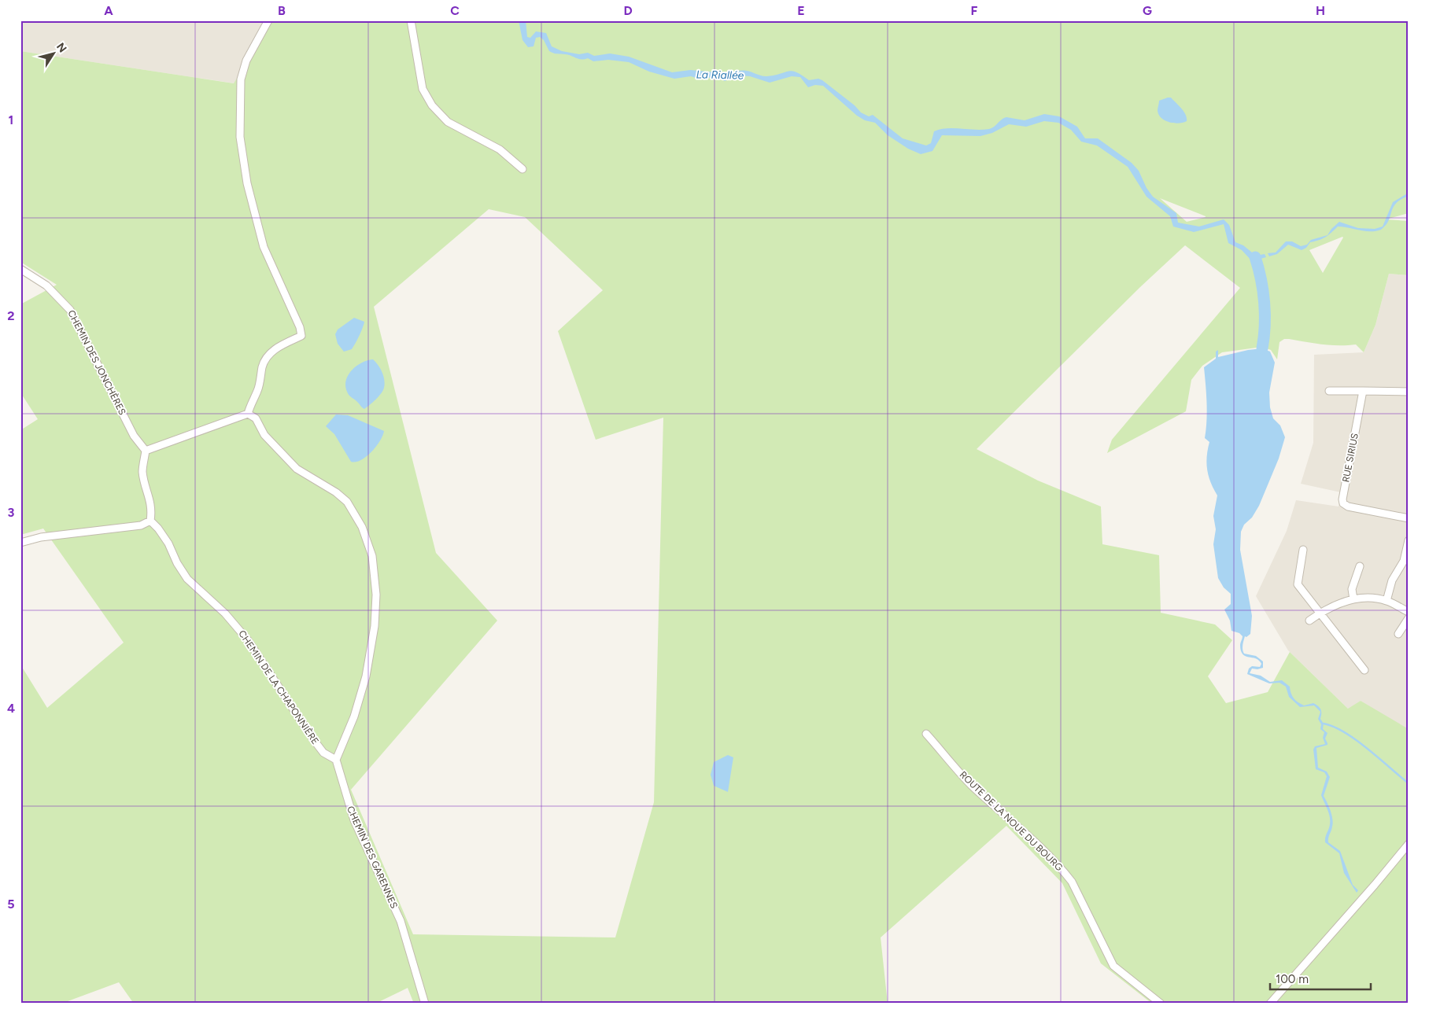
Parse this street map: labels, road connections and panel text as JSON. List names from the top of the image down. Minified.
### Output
{"streets":{"street":["CHEMIN DES JONCHÈRES","RUE SIRIUS","CHEMIN DE LA CHAPONNIÈRE","ROUTE DE LA NOUE DU BOURG","CHEMIN DES GARENNES"]},"crossings":[["CHEMIN DE LA CHAPONNIÈRE","CHEMIN DES GARENNES"]],"water":["La Riallée"],"scale_bar":"100 m","north":"top right","grid":{"columns":["A","B","C","D","E","F","G","H"],"rows":["1","2","3","4","5"]}}
